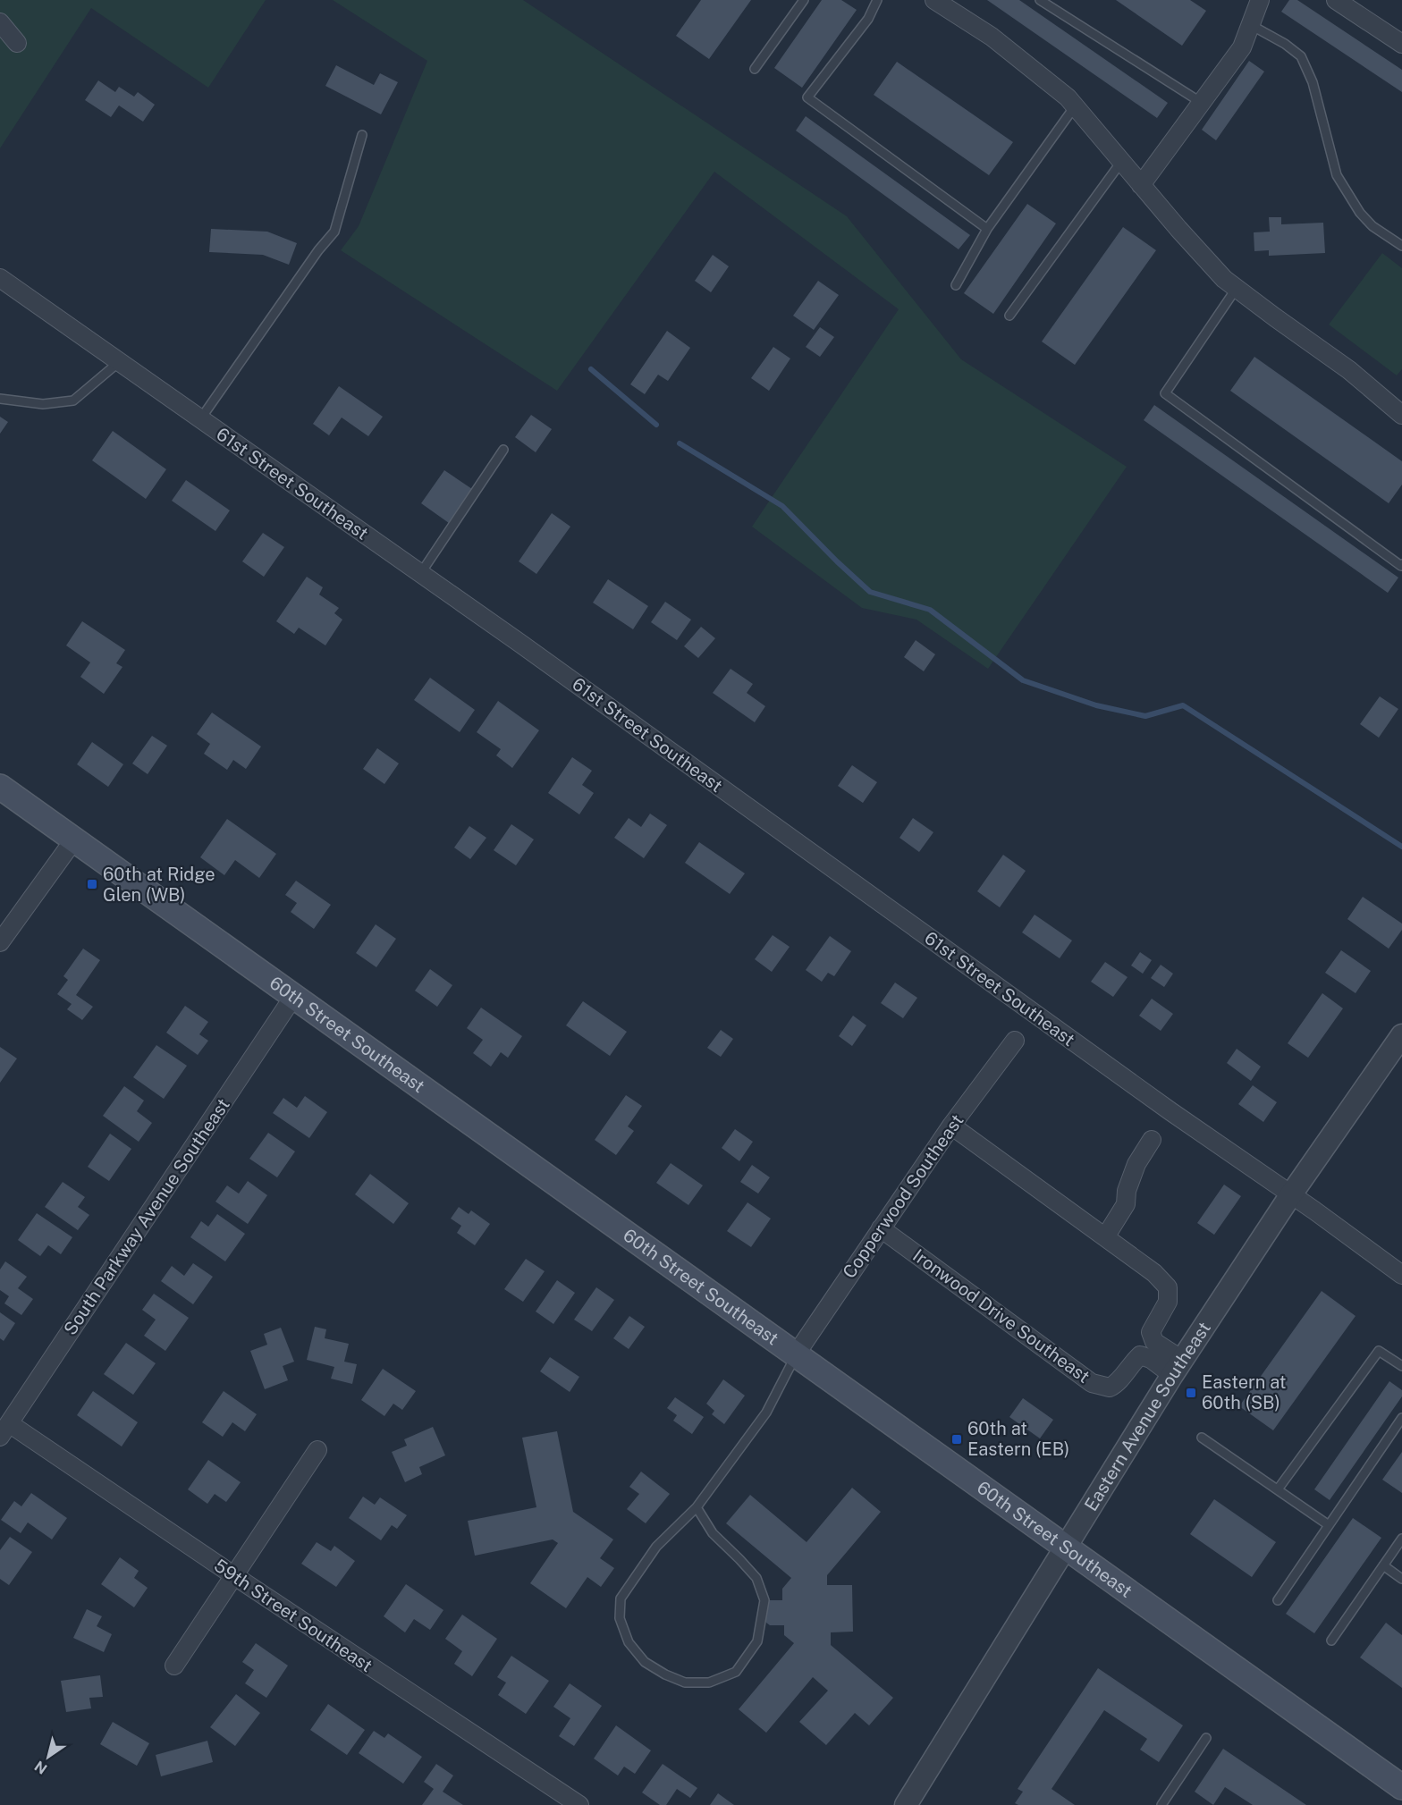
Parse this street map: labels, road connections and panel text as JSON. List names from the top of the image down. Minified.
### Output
{"streets":{"main road":["60th Street Southeast"],"street":["61st Street Southeast","Copperwood Southeast","South Parkway Avenue Southeast","Ironwood Drive Southeast","Eastern Avenue Southeast","59th Street Southeast"]},"crossings":[["61st Street Southeast","Eastern Avenue Southeast"],["60th Street Southeast","Copperwood Southeast"],["60th Street Southeast","South Parkway Avenue Southeast"],["60th Street Southeast","Eastern Avenue Southeast"],["Copperwood Southeast","Ironwood Drive Southeast"],["South Parkway Avenue Southeast","59th Street Southeast"],["Ironwood Drive Southeast","Eastern Avenue Southeast"]],"places":{"transit":["60th at Ridge Glen (WB)","Eastern at 60th (SB)","60th at Eastern (EB)"]},"north":"bottom left"}
